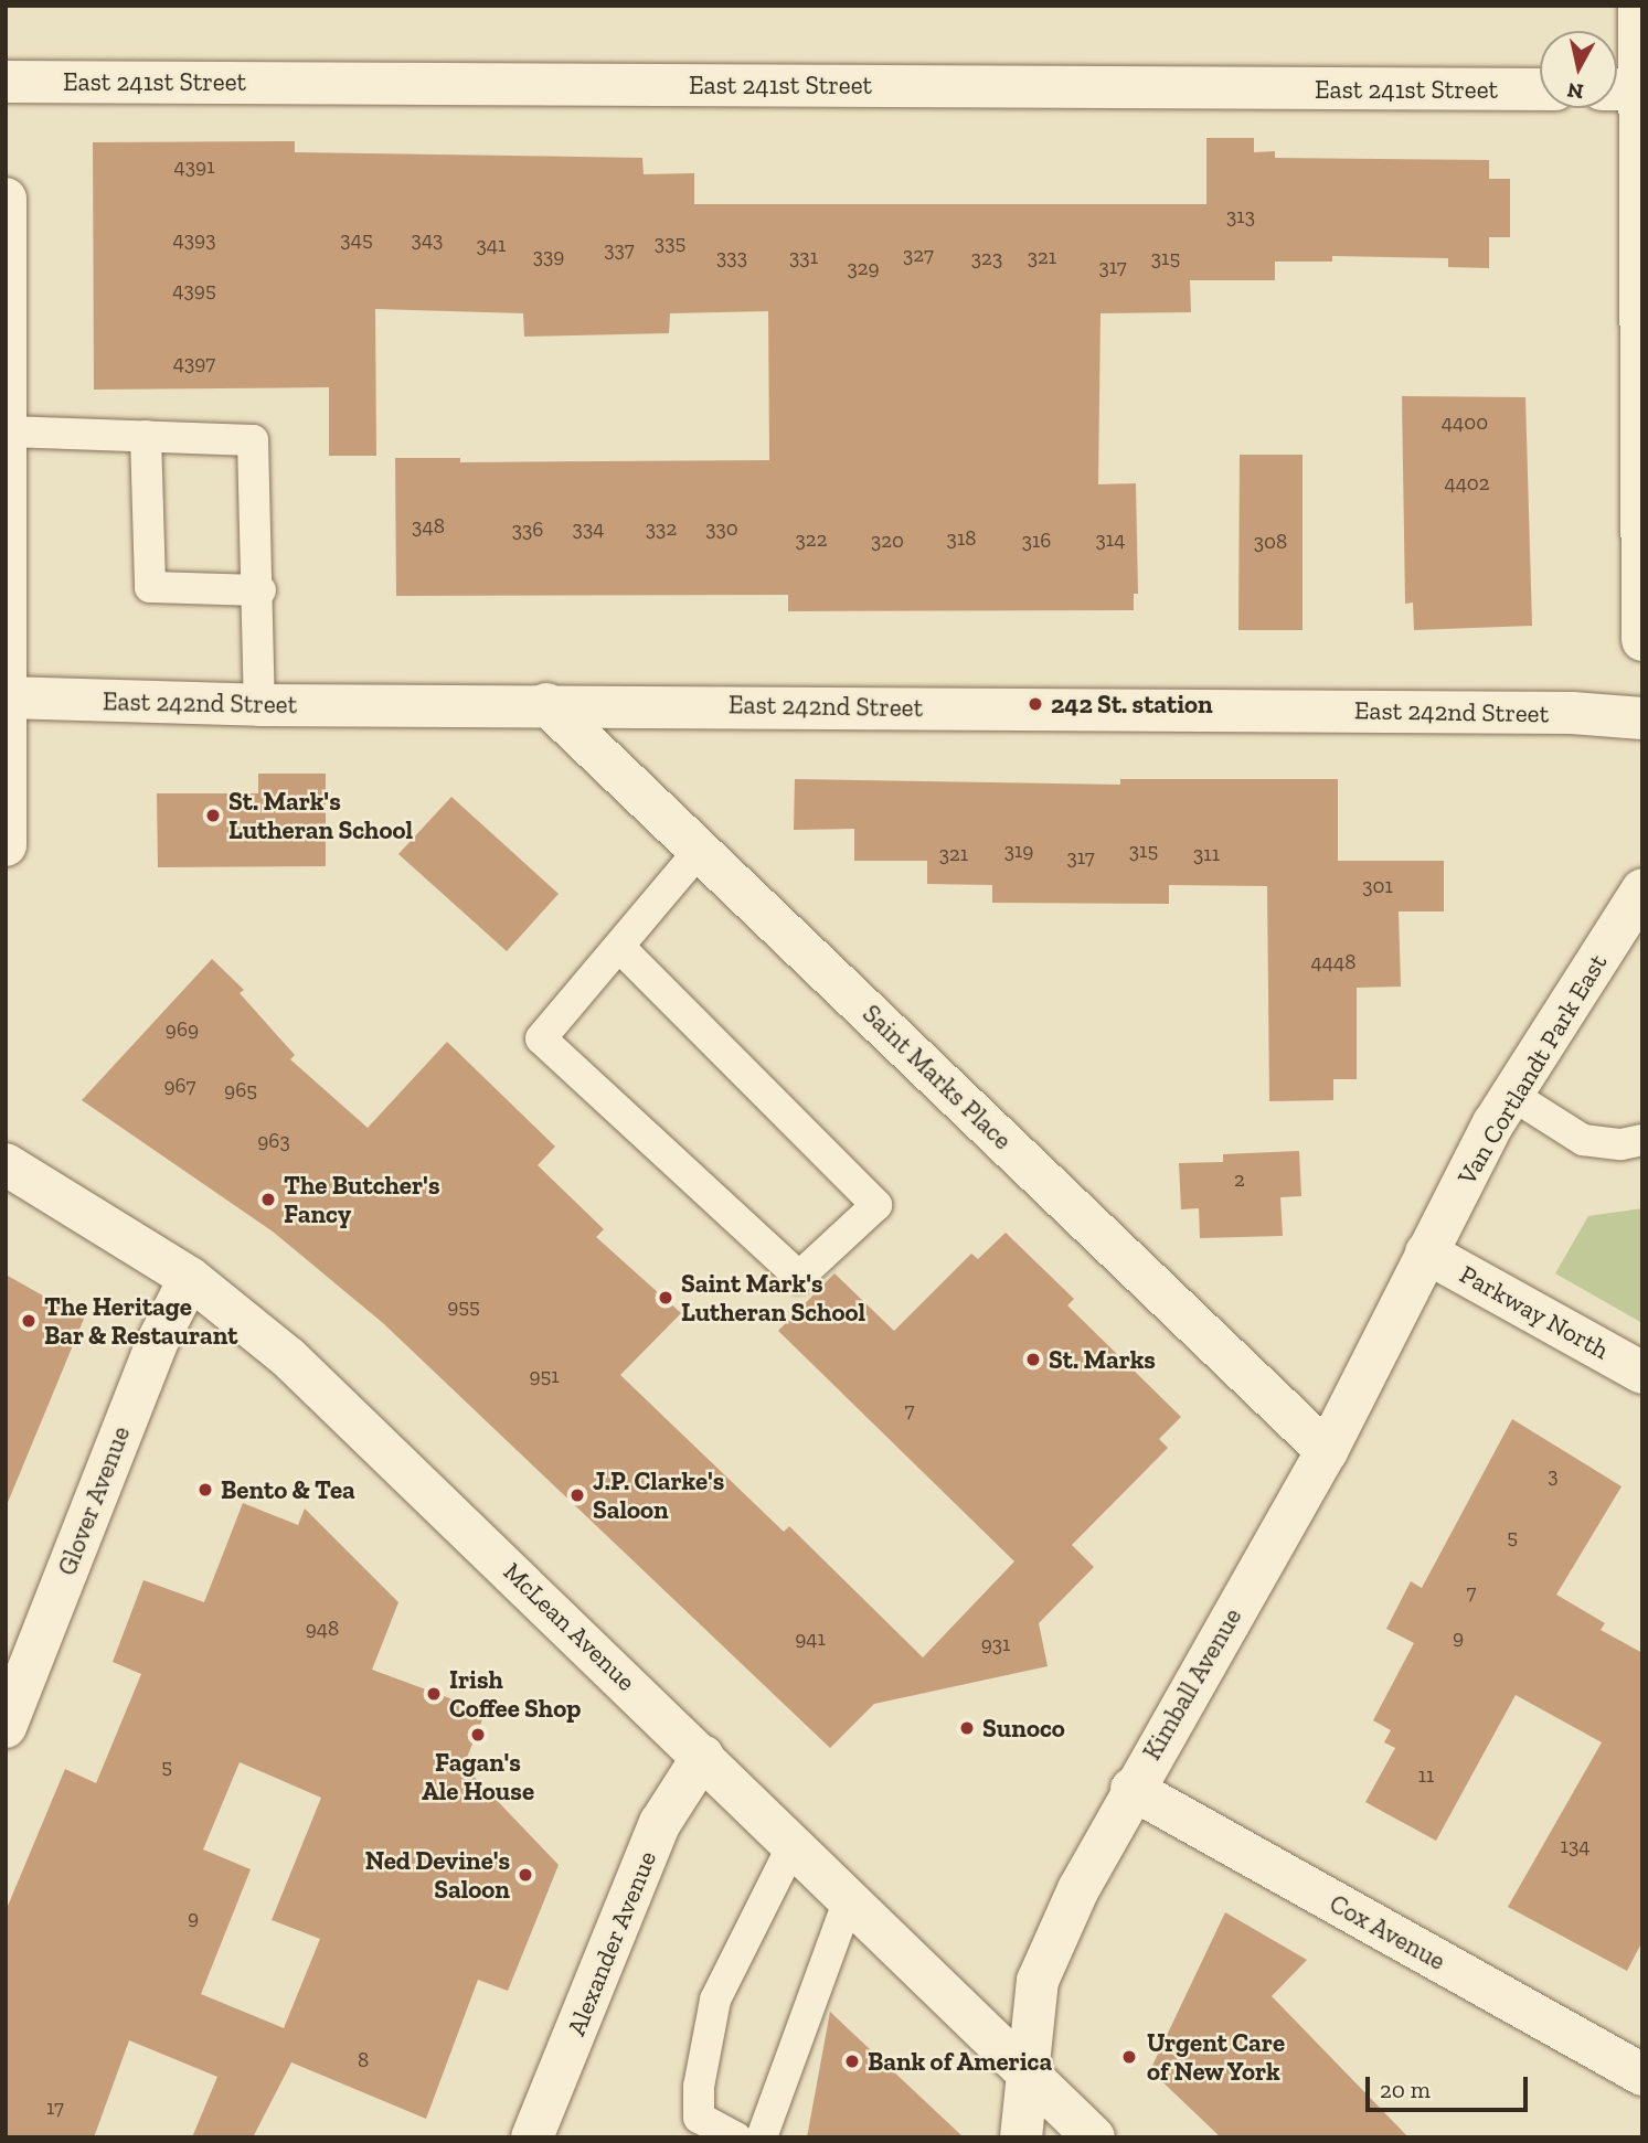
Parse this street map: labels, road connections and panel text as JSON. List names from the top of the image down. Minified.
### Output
{"streets":{"street":["East 241st Street","East 242nd Street","Van Cortlandt Park East","Saint Marks Place","Parkway North","Glover Avenue","McLean Avenue","Kimball Avenue","Cox Avenue","Alexander Avenue"]},"crossings":[["East 242nd Street","Saint Marks Place"],["Van Cortlandt Park East","Parkway North"],["Van Cortlandt Park East","Kimball Avenue"],["Saint Marks Place","Kimball Avenue"],["Parkway North","Kimball Avenue"],["Glover Avenue","McLean Avenue"],["McLean Avenue","Kimball Avenue"],["McLean Avenue","Alexander Avenue"],["Kimball Avenue","Cox Avenue"]],"places":["242 St. station","St. Mark's Lutheran School","The Butcher's Fancy","Saint Mark's Lutheran School","The Heritage Bar & Restaurant","St. Marks","Bento & Tea","J.P. Clarke's Saloon","Irish Coffee Shop","Sunoco","Fagan's Ale House","Ned Devine's Saloon","Urgent Care of New York","Bank of America"],"house_numbers":["4391","313","4393","345","343","335","341","337","327","339","333","331","321","323","315","317","329","4395","4397","4400","4402","348","334","332","330","336","318","322","314","320","316","308","319","315","321","311","317","301","4448","969","967","965","963","2","955","951","7","3","5","7","948","9","941","931","5","11","134","9","8","17"],"scale_bar":"20 m","north":"bottom"}
